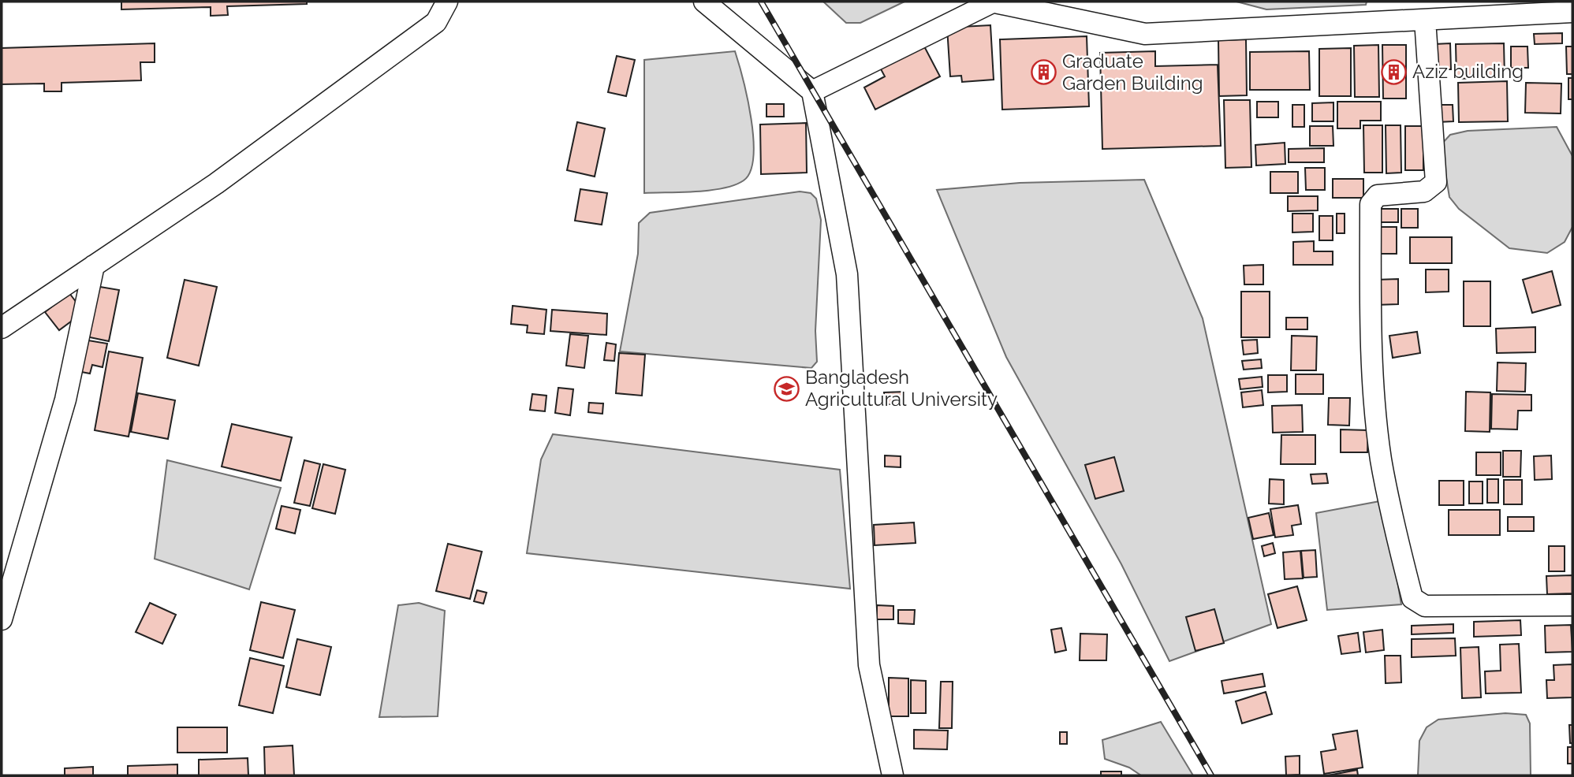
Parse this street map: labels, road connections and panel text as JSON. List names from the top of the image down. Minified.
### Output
{"places":{"building":["Aziz building","Graduate Garden Building"],"school or university":["Bangladesh Agricultural University"]}}
